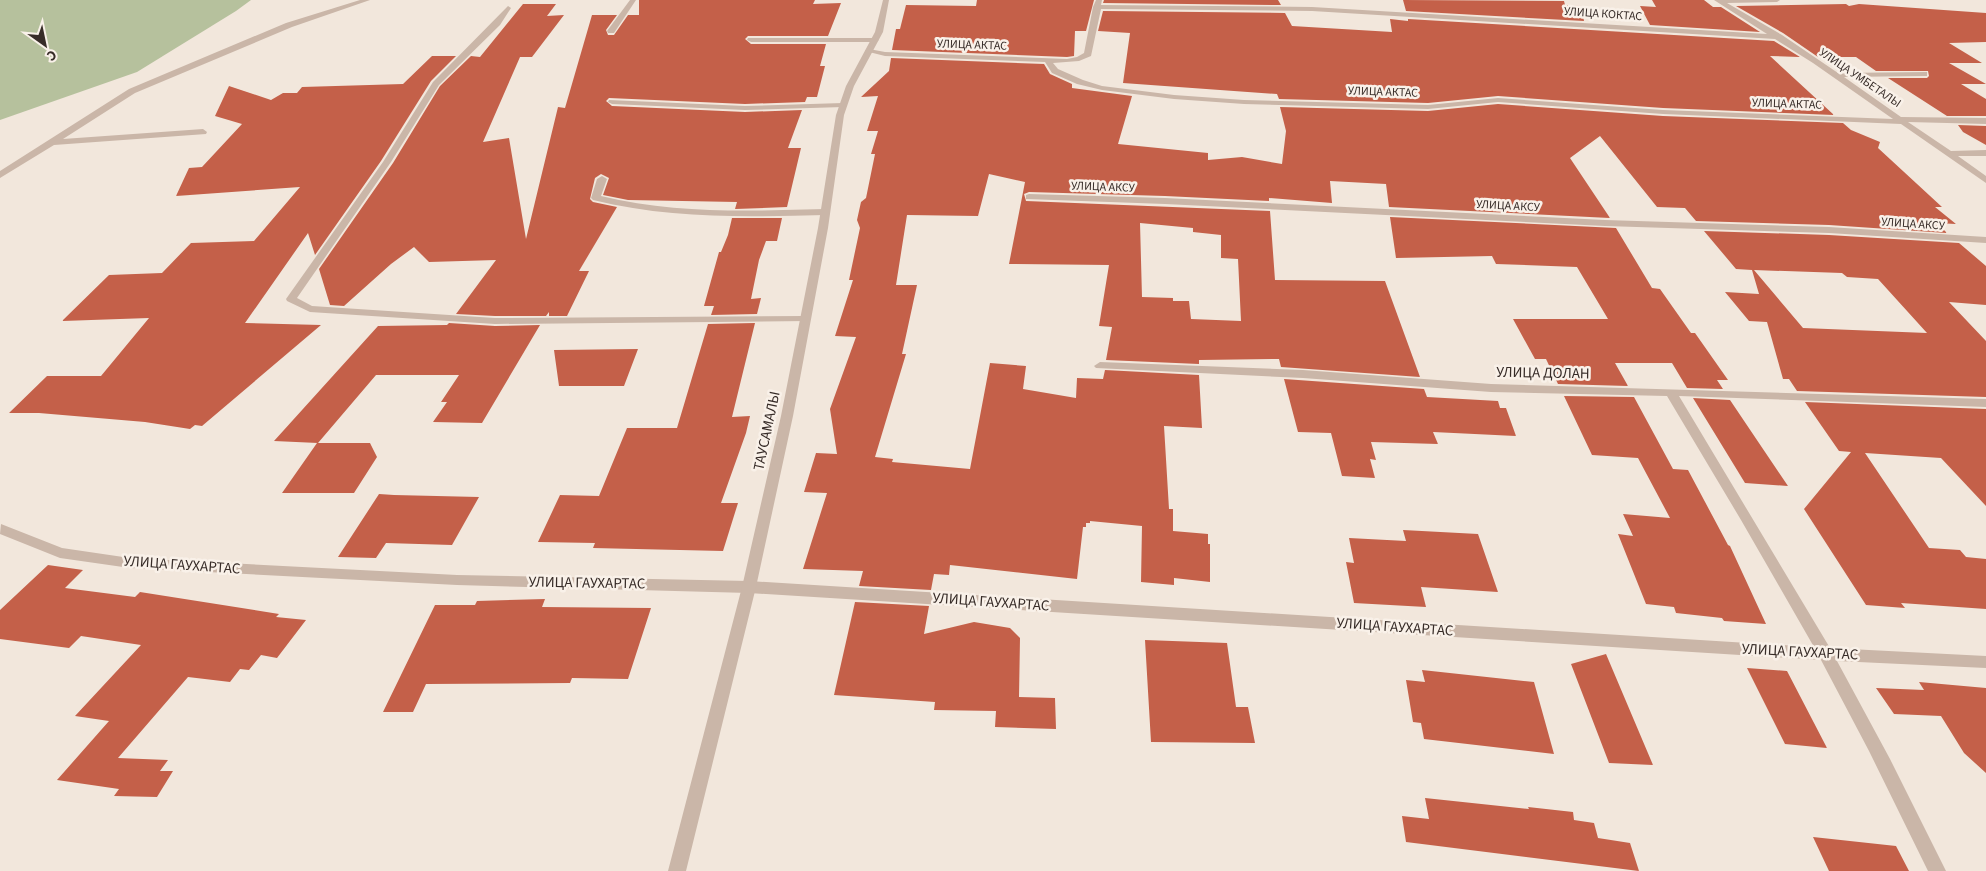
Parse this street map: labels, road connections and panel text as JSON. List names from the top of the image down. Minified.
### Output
{"streets":{"street":["УЛИЦА КОКТАС","УЛИЦА АКТАС","УЛИЦА УМБЕТАЛЫ","УЛИЦА АКСУ","УЛИЦА ДОЛАН","ТАУСАМАЛЫ","УЛИЦА ГАУХАРТАС"]},"crossings":[["УЛИЦА КОКТАС","УЛИЦА УМБЕТАЛЫ"],["УЛИЦА АКТАС","УЛИЦА УМБЕТАЛЫ"],["УЛИЦА АКТАС","ТАУСАМАЛЫ"],["ТАУСАМАЛЫ","УЛИЦА ГАУХАРТАС"]],"north":"bottom right"}
